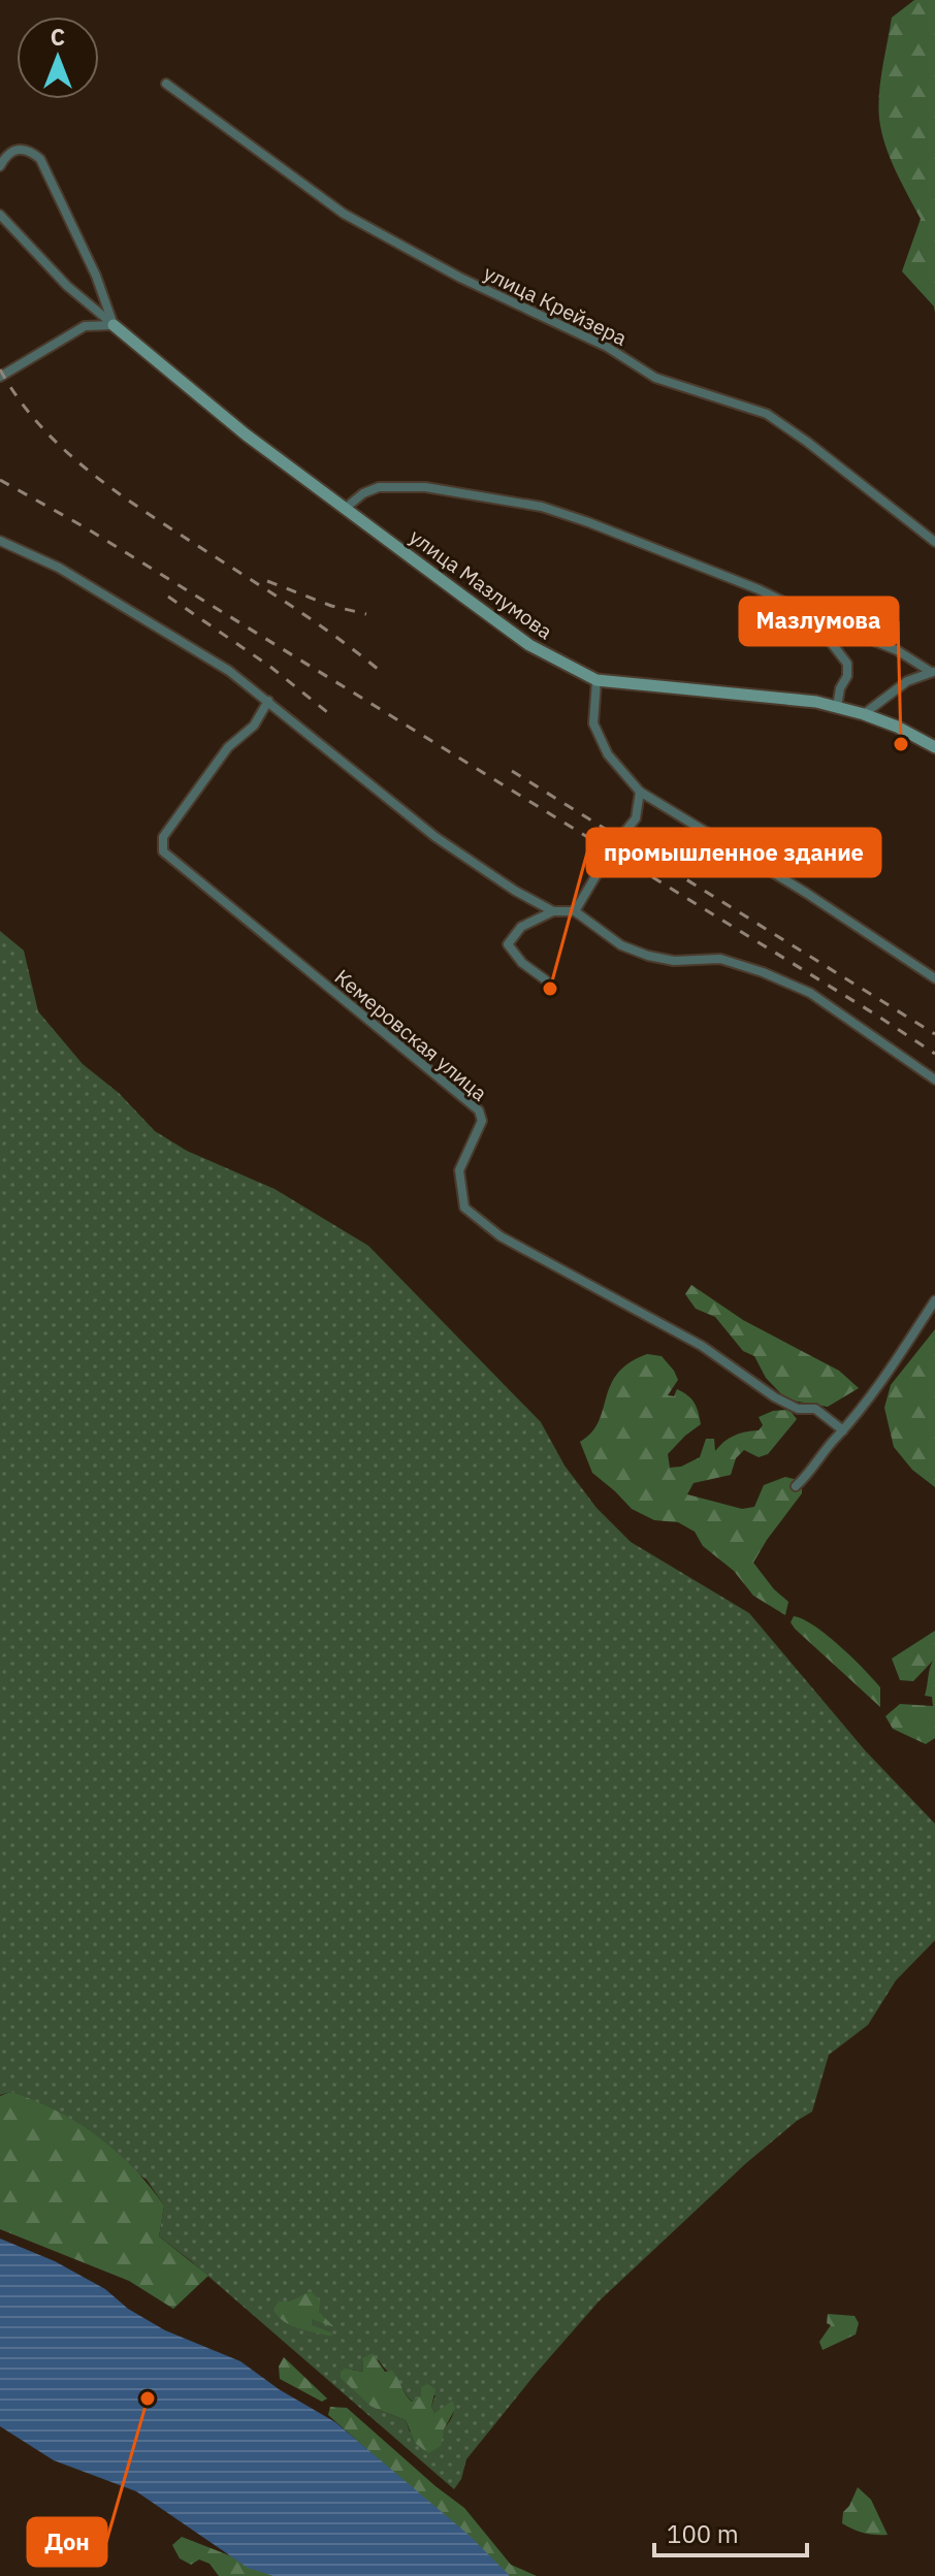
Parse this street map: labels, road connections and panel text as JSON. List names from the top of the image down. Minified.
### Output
{"streets":{"street":["улица Крейзера","улица Мазлумова","Кемеровская улица"]},"places":["Мазлумова","промышленное здание","Дон"],"scale_bar":"100 m","north":"top"}
